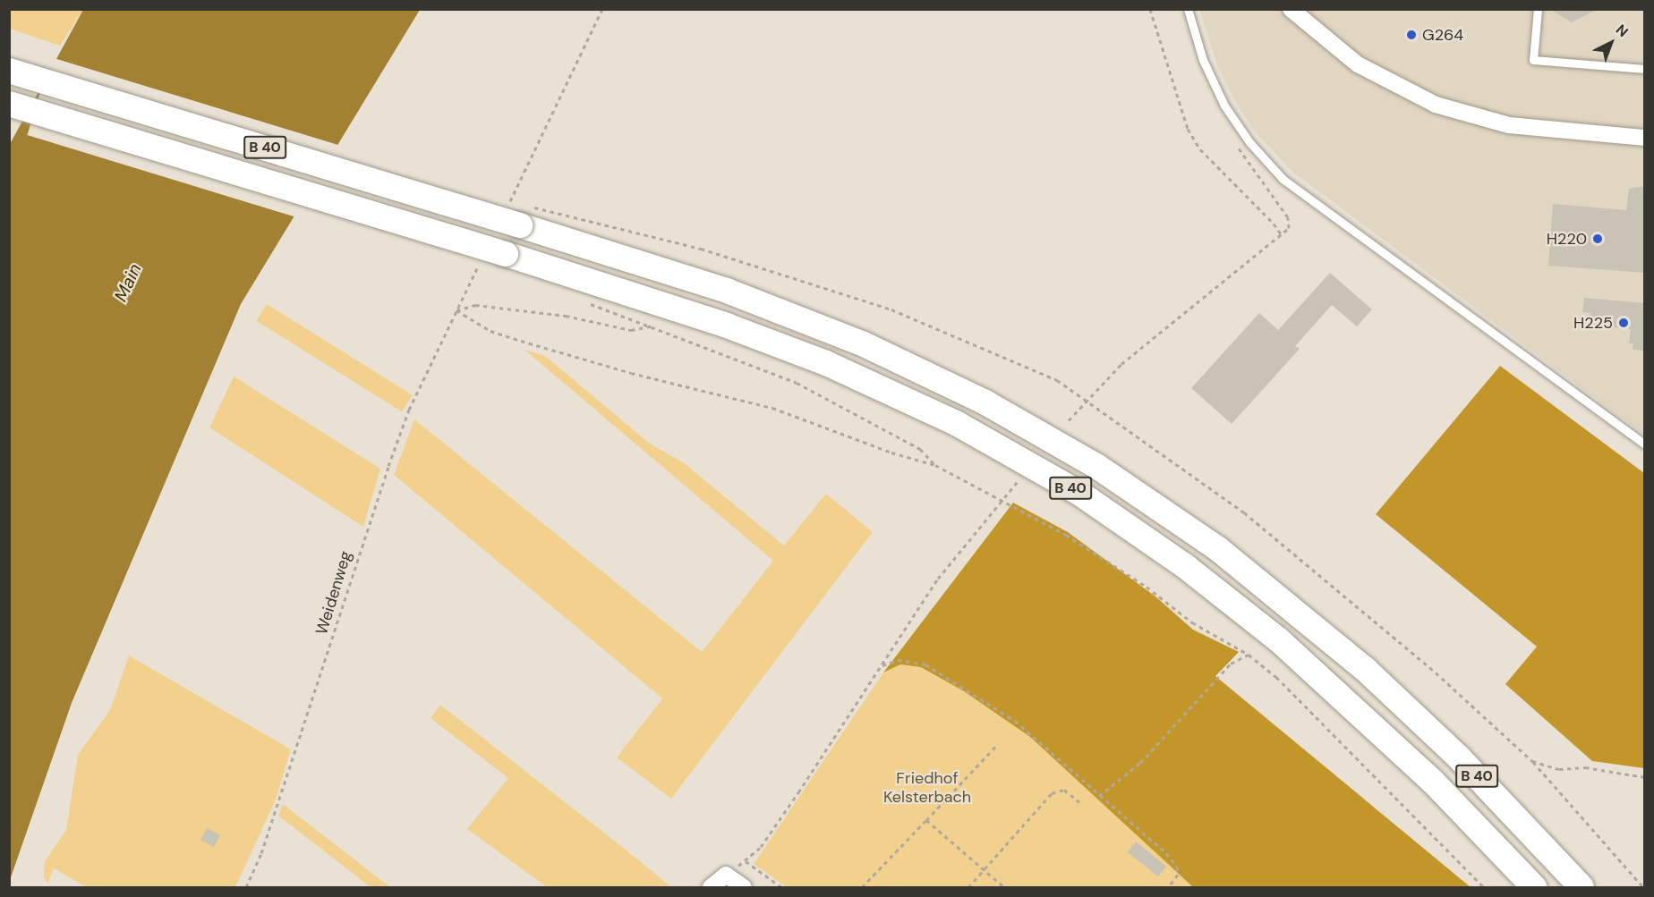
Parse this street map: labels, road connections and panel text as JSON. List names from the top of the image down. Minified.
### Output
{"streets":{"highway":["B 40"],"path":["Weidenweg"]},"water":["Main"],"parks":["Friedhof Kelsterbach"],"places":["G264","H220","H225"],"north":"top right"}
